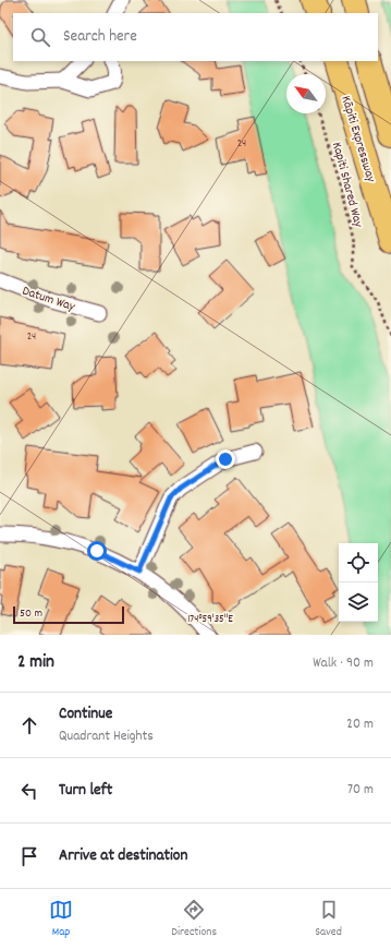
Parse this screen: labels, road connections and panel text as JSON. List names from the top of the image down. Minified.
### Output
{"streets":{"highway":["Kāpiti Expressway"],"street":["Datum Way"],"path":["Kapiti Shared Way"]},"house_numbers":["24","24"],"scale_bar":"50 m","north":"top left","page":{"search":"Search here","scale":"50 m","heading":["2 min","Walk · 90 m"],"list":[["Continue","Quadrant Heights","20 m"],["Turn left","70 m"],"Arrive at destination"],"nav":["Map","Directions","Saved"]},"coordinates":["174°59'35\"E"]}
